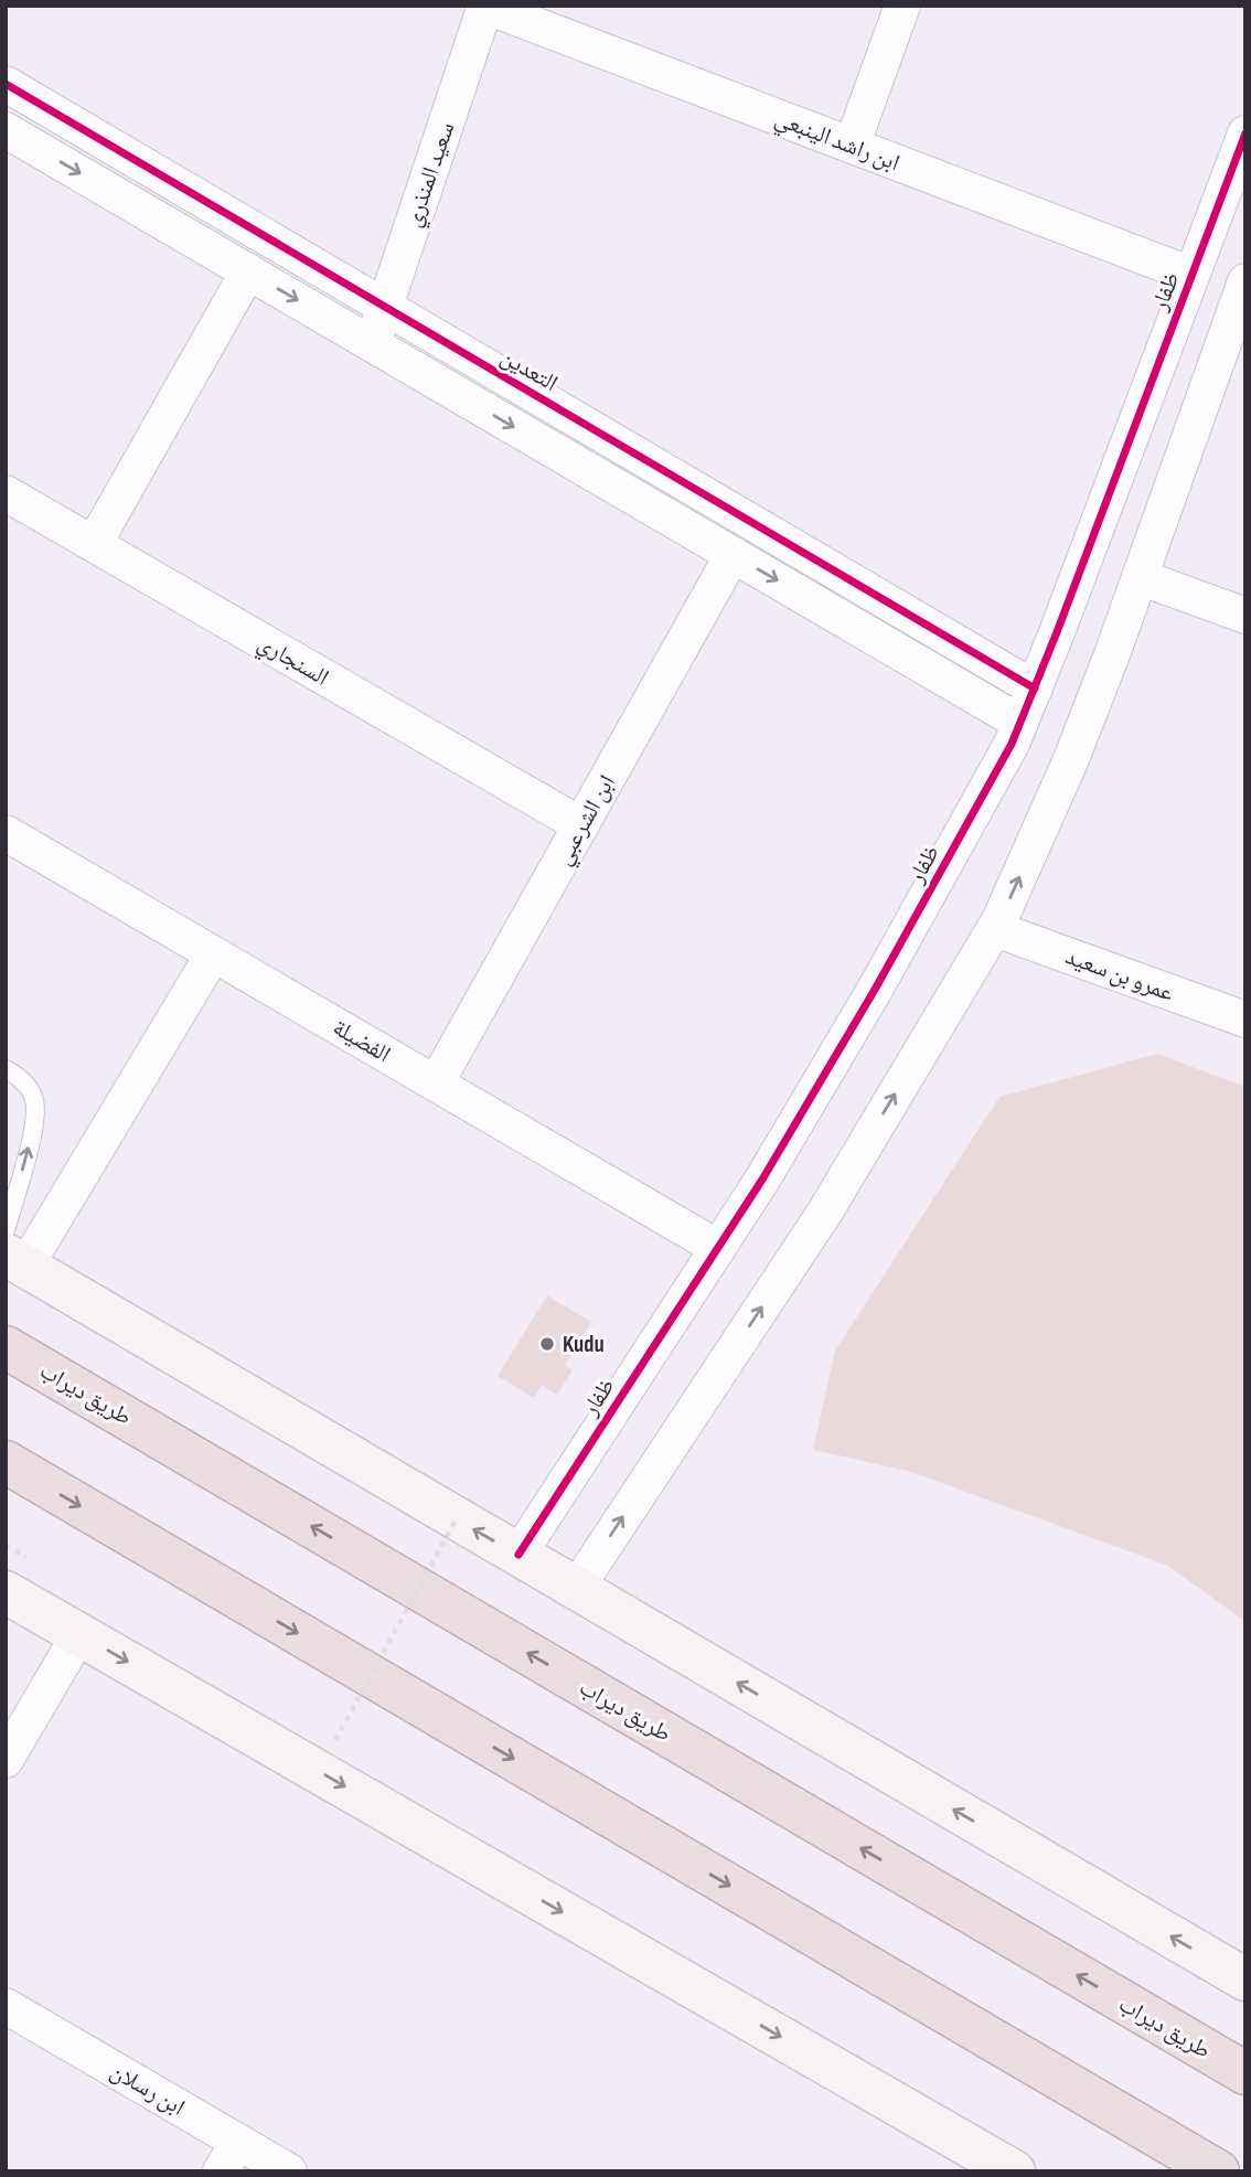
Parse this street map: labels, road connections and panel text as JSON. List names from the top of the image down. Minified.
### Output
{"streets":{"highway":["طريق ديراب"],"street":["ابن راشد الينبعي","سعيد المنذري","ظفار","التعدين","السنجاري","ابن الشرعبي","عمرو بن سعيد","الفضيلة","ابن رسلان"]},"crossings":[["ابن راشد الينبعي","سعيد المنذري"],["ابن راشد الينبعي","ظفار"],["سعيد المنذري","التعدين"],["ظفار","التعدين"],["ظفار","الفضيلة"],["السنجاري","ابن الشرعبي"],["ابن الشرعبي","الفضيلة"]],"places":["Kudu"]}
